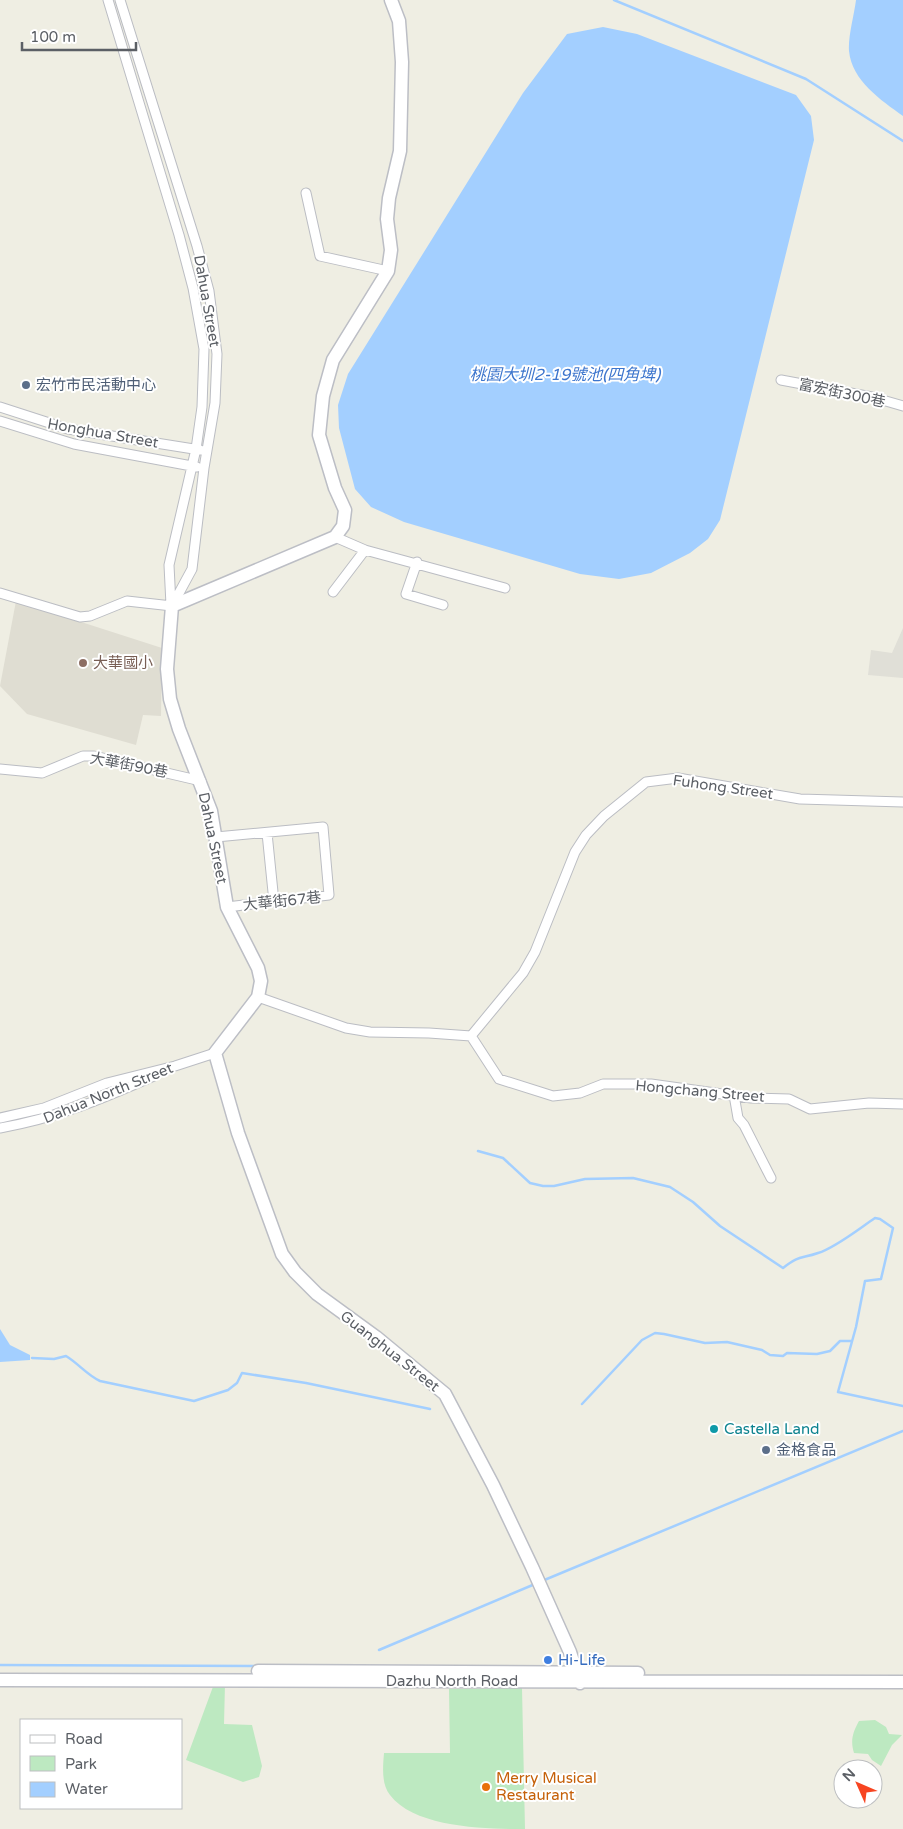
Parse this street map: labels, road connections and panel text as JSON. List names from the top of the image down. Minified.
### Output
{"streets":{"street":["Dahua Street","富宏街300巷","Honghua Street","大華街90巷","Fuhong Street","大華街67巷","Hongchang Street","Dahua North Street","Guanghua Street","Dazhu North Road"]},"crossings":[["Dahua Street","Honghua Street"],["Dahua Street","大華街90巷"],["Dahua Street","大華街67巷"],["Fuhong Street","Hongchang Street"],["Dahua North Street","Guanghua Street"],["Guanghua Street","Dazhu North Road"]],"water":["桃園大圳2-19號池(四角埤)"],"places":["宏竹市民活動中心","大華國小","Castella Land","金格食品","Hi-Life","Merry Musical Restaurant"],"legend":["Road","Park","Water"],"scale_bar":"100 m","north":"top left"}
